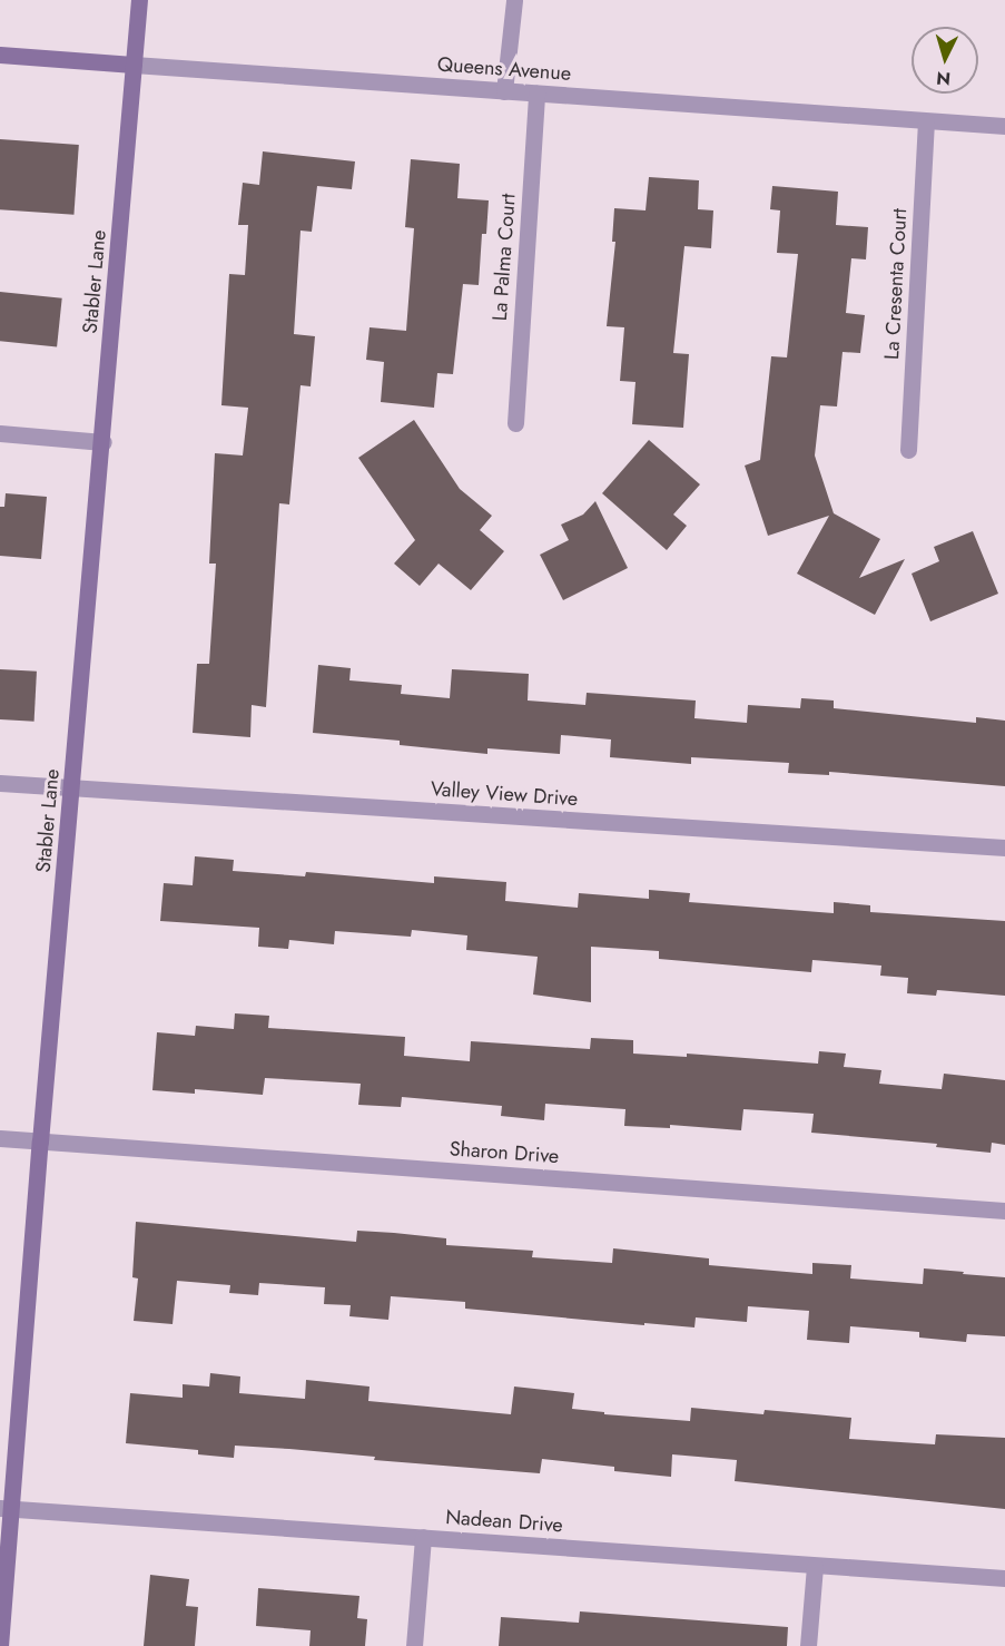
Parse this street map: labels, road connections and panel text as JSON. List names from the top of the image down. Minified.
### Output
{"streets":{"street":["Queens Avenue","La Palma Court","Stabler Lane","La Cresenta Court","Valley View Drive","Sharon Drive","Nadean Drive"]},"crossings":[["Queens Avenue","La Palma Court"],["Queens Avenue","Stabler Lane"],["Queens Avenue","La Cresenta Court"],["Stabler Lane","Valley View Drive"],["Stabler Lane","Sharon Drive"],["Stabler Lane","Nadean Drive"]],"north":"bottom"}
